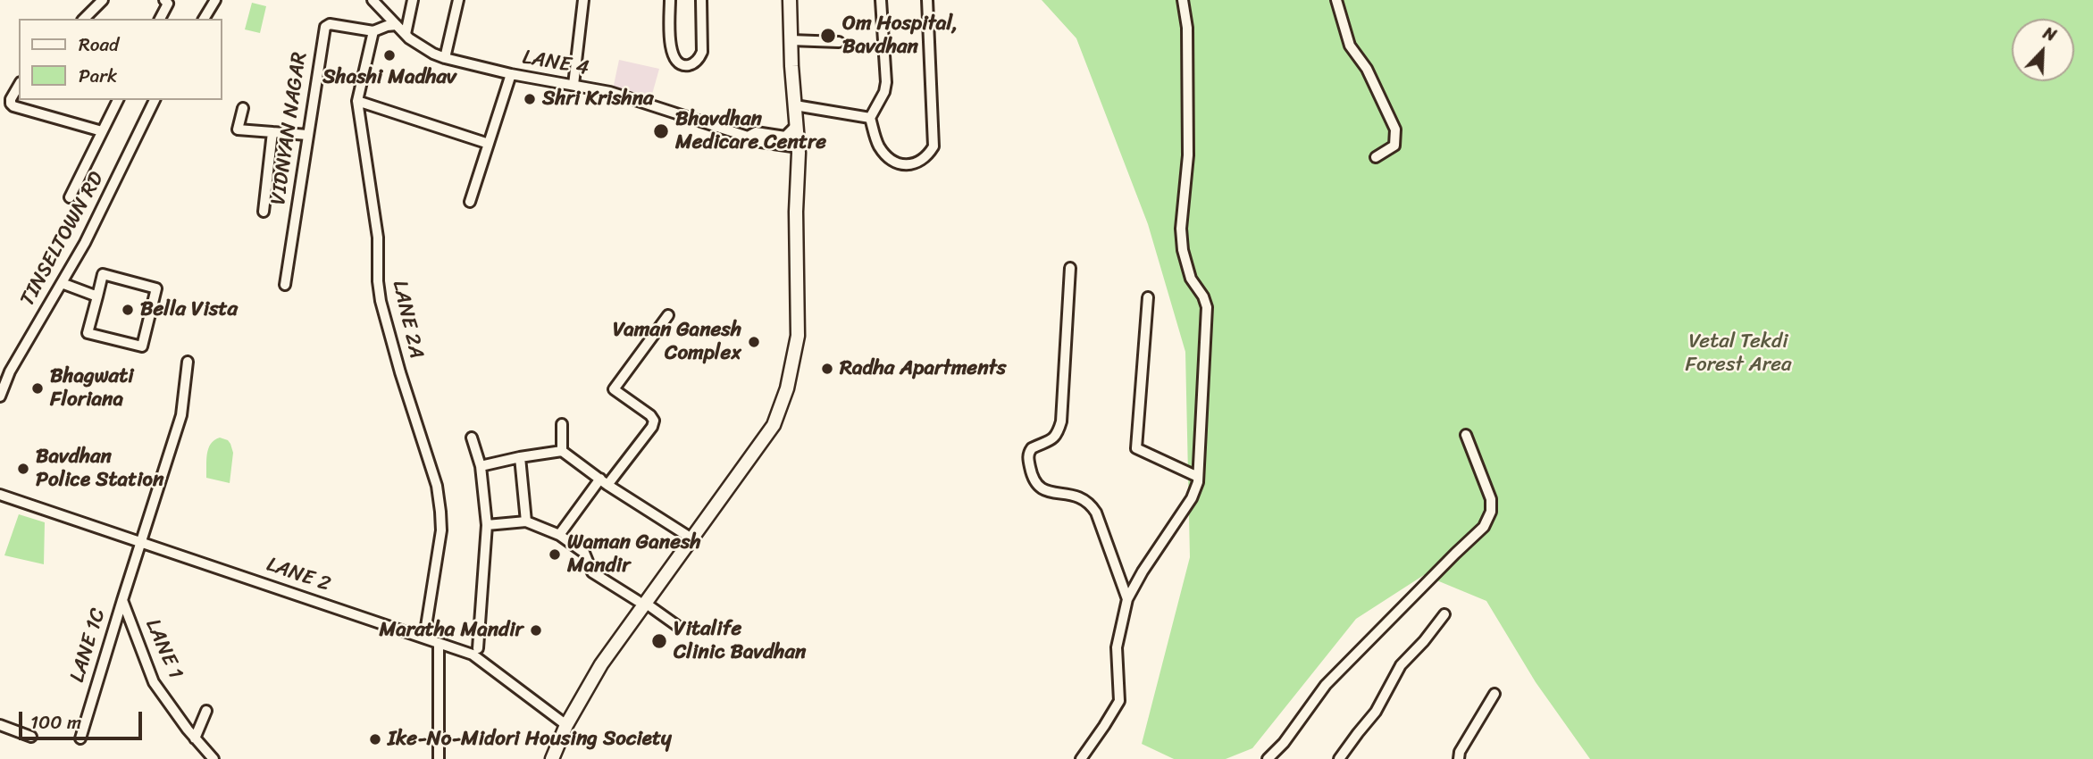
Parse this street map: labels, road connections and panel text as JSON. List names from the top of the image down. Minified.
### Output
{"streets":{"street":["LANE 4","VIDNYAN NAGAR","TINSELTOWN RD","LANE 2A","LANE 2","LANE 1C","LANE 1"]},"crossings":[["VIDNYAN NAGAR","LANE 2A"],["LANE 2A","LANE 2"],["LANE 2","LANE 1"],["LANE 1C","LANE 1"]],"parks":["Vetal Tekdi Forest Area"],"places":["Om Hospital, Bavdhan","Shashi Madhav","Shri Krishna","Bhavdhan Medicare Centre","Bella Vista","Vaman Ganesh Complex","Radha Apartments","Bhagwati Floriana","Bavdhan Police Station","Waman Ganesh Mandir","Maratha Mandir","Vitalife Clinic Bavdhan","Ike-No-Midori Housing Society"],"legend":["Road","Park"],"scale_bar":"100 m","north":"top right"}
